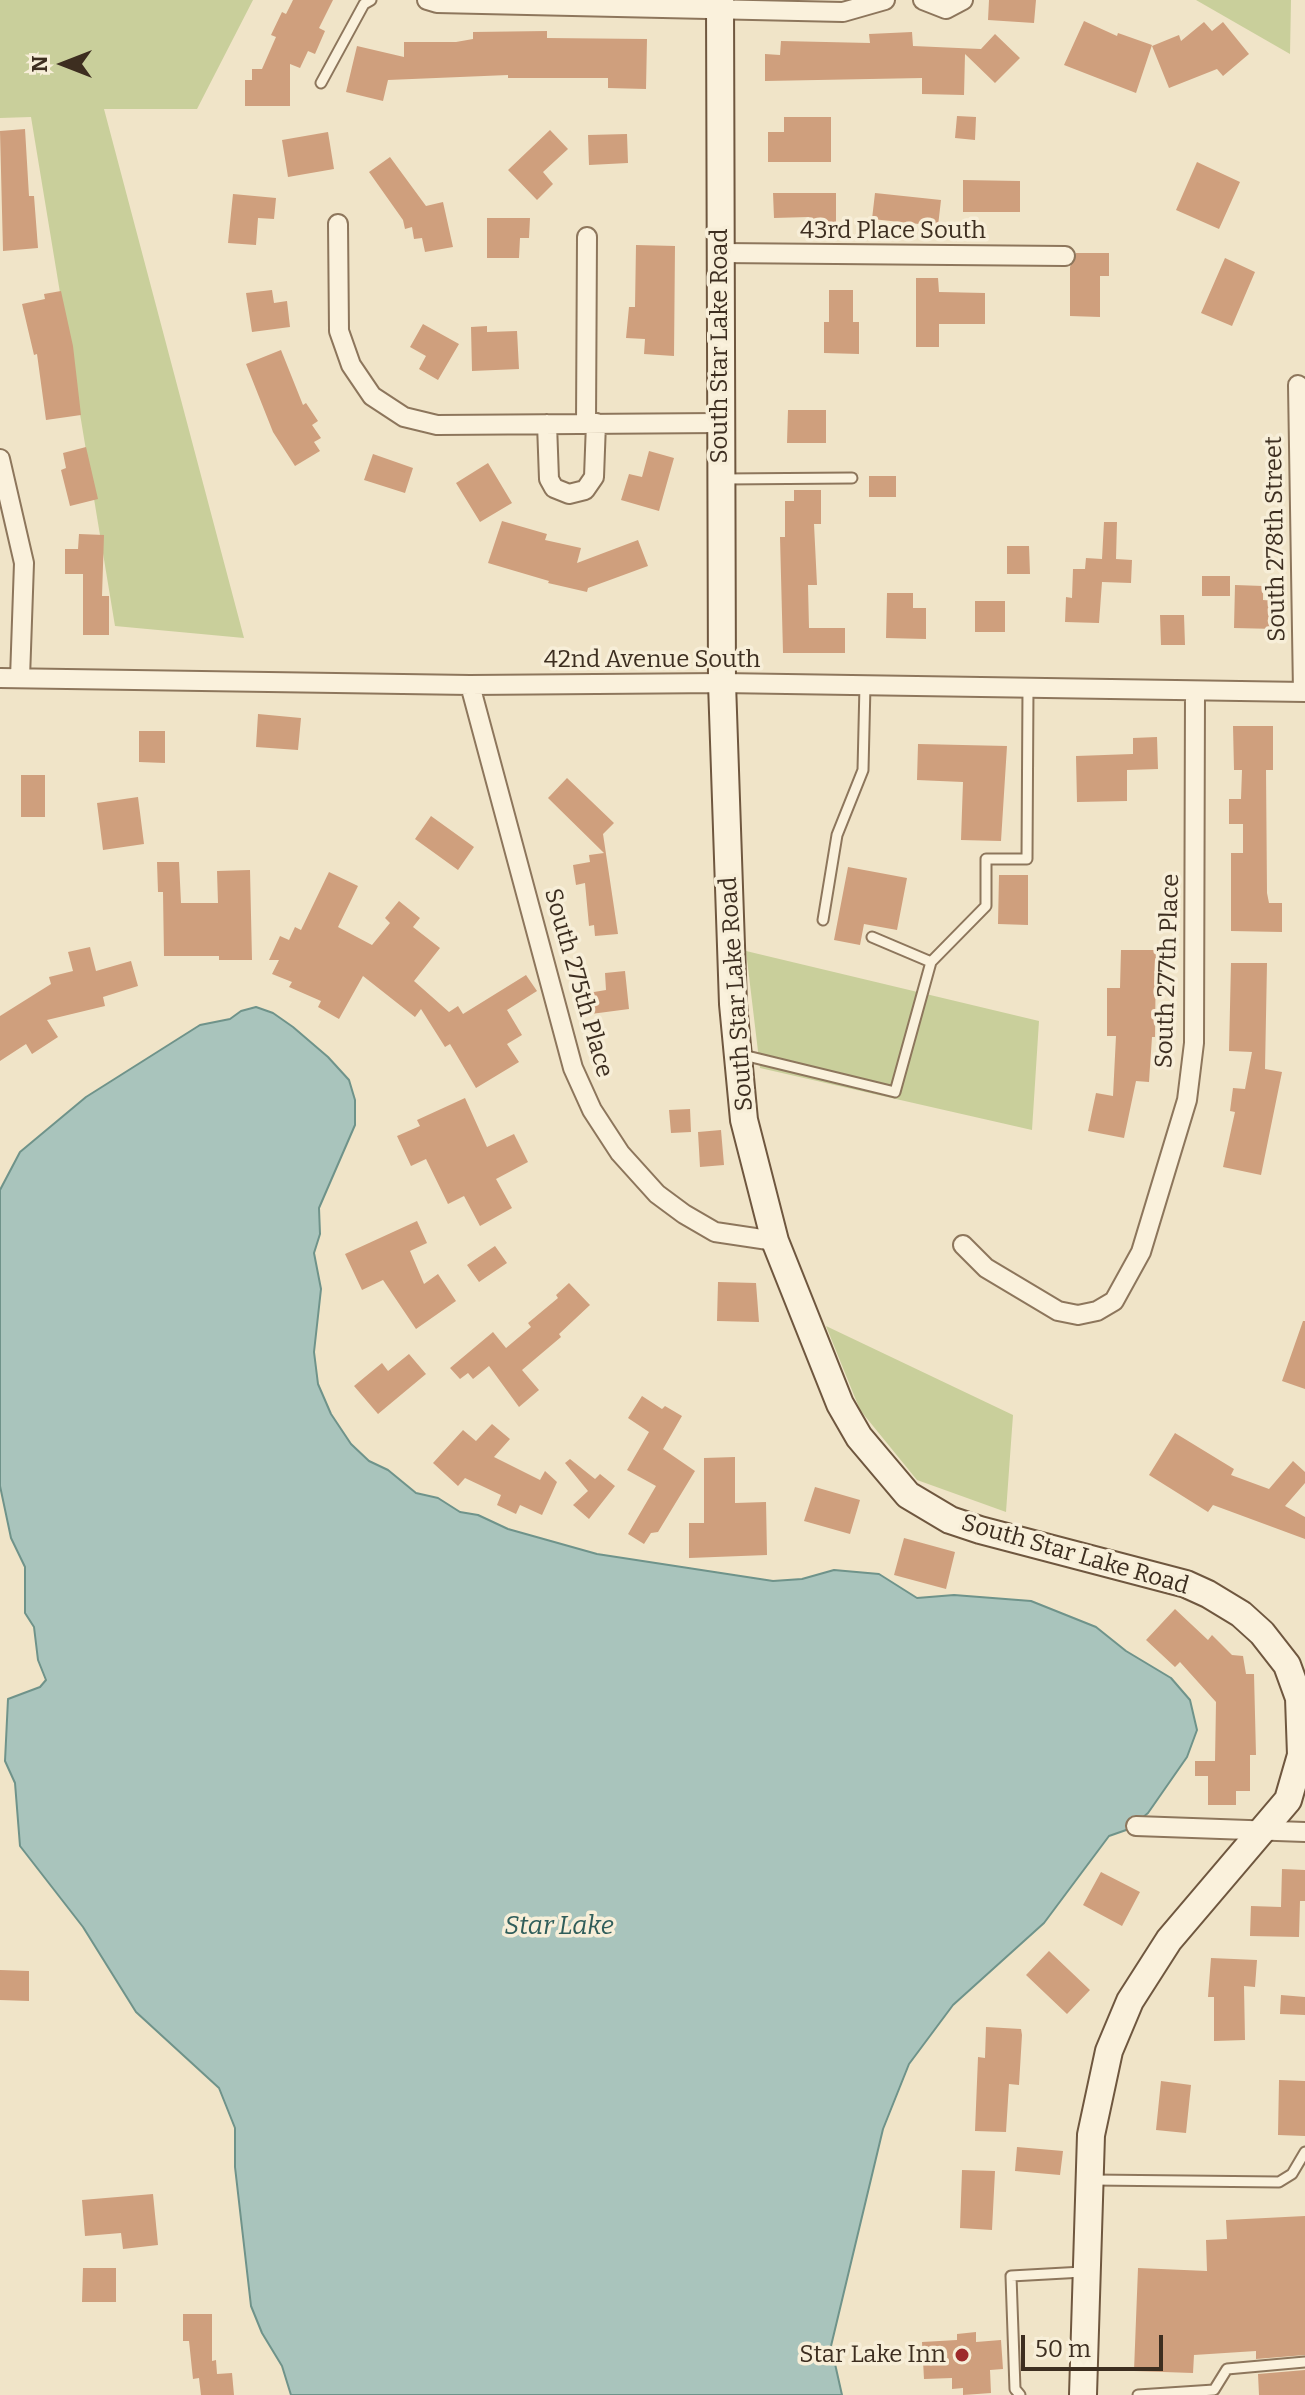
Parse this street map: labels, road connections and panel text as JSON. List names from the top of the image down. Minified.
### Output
{"streets":{"street":["43rd Place South","South Star Lake Road","South 278th Street","42nd Avenue South","South 277th Place","South 275th Place"]},"crossings":[["43rd Place South","South Star Lake Road"],["South Star Lake Road","42nd Avenue South"],["South Star Lake Road","South 275th Place"],["South 278th Street","42nd Avenue South"],["42nd Avenue South","South 277th Place"],["42nd Avenue South","South 275th Place"]],"water":["Star Lake"],"places":["Star Lake Inn"],"scale_bar":"50 m","north":"left"}
